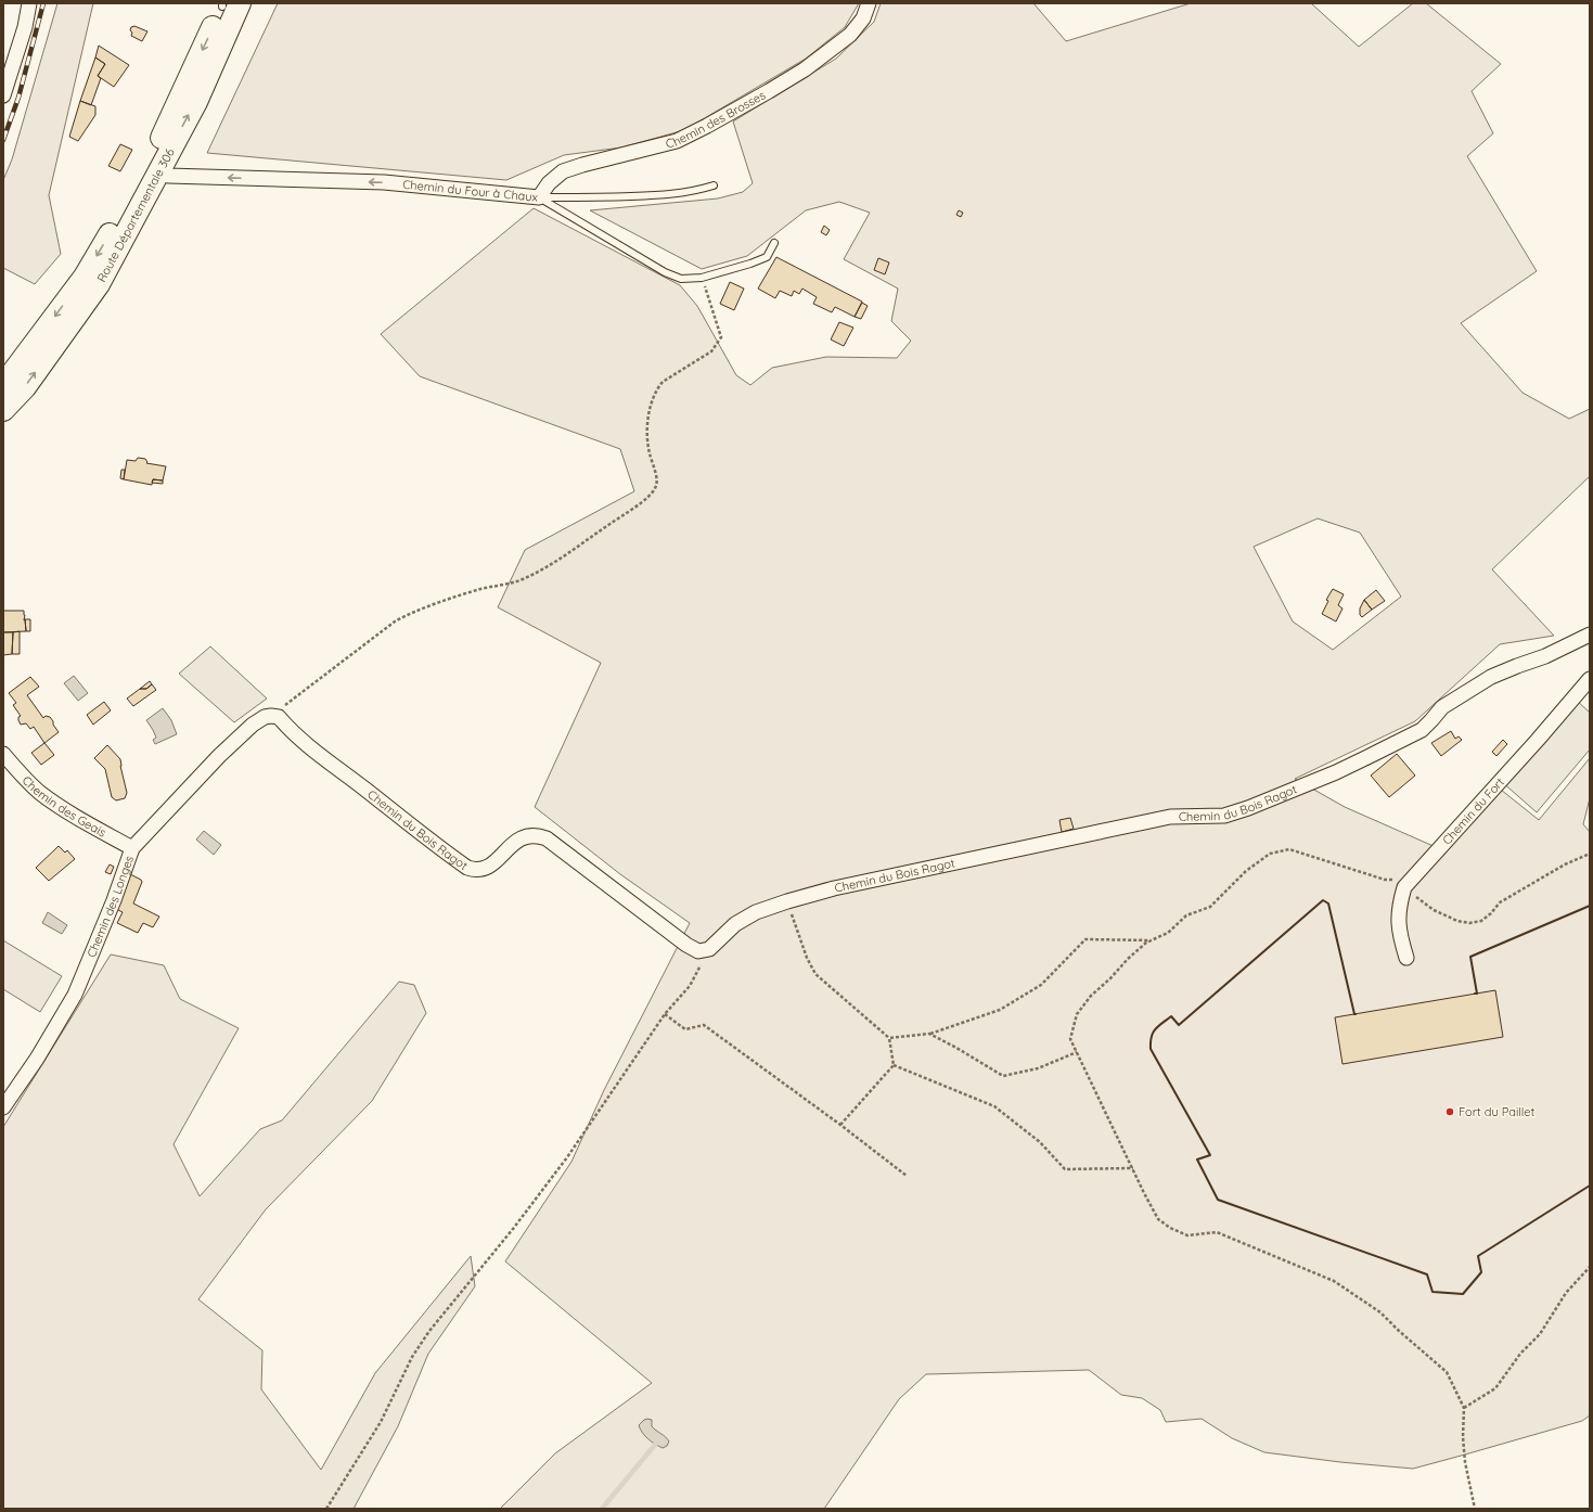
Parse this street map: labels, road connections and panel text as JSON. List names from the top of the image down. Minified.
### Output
{"streets":{"main road":["Route Départementale 306"],"street":["Chemin des Brosses","Chemin du Four à Chaux","Chemin du Bois Ragot","Chemin des Geais","Chemin du Fort","Chemin des Longes"]},"crossings":[["Chemin des Brosses","Chemin du Four à Chaux"],["Chemin du Four à Chaux","Route Départementale 306"],["Chemin du Bois Ragot","Chemin des Longes"],["Chemin des Geais","Chemin des Longes"]],"one_way":["Chemin du Four à Chaux"],"places":["Fort du Paillet"]}
